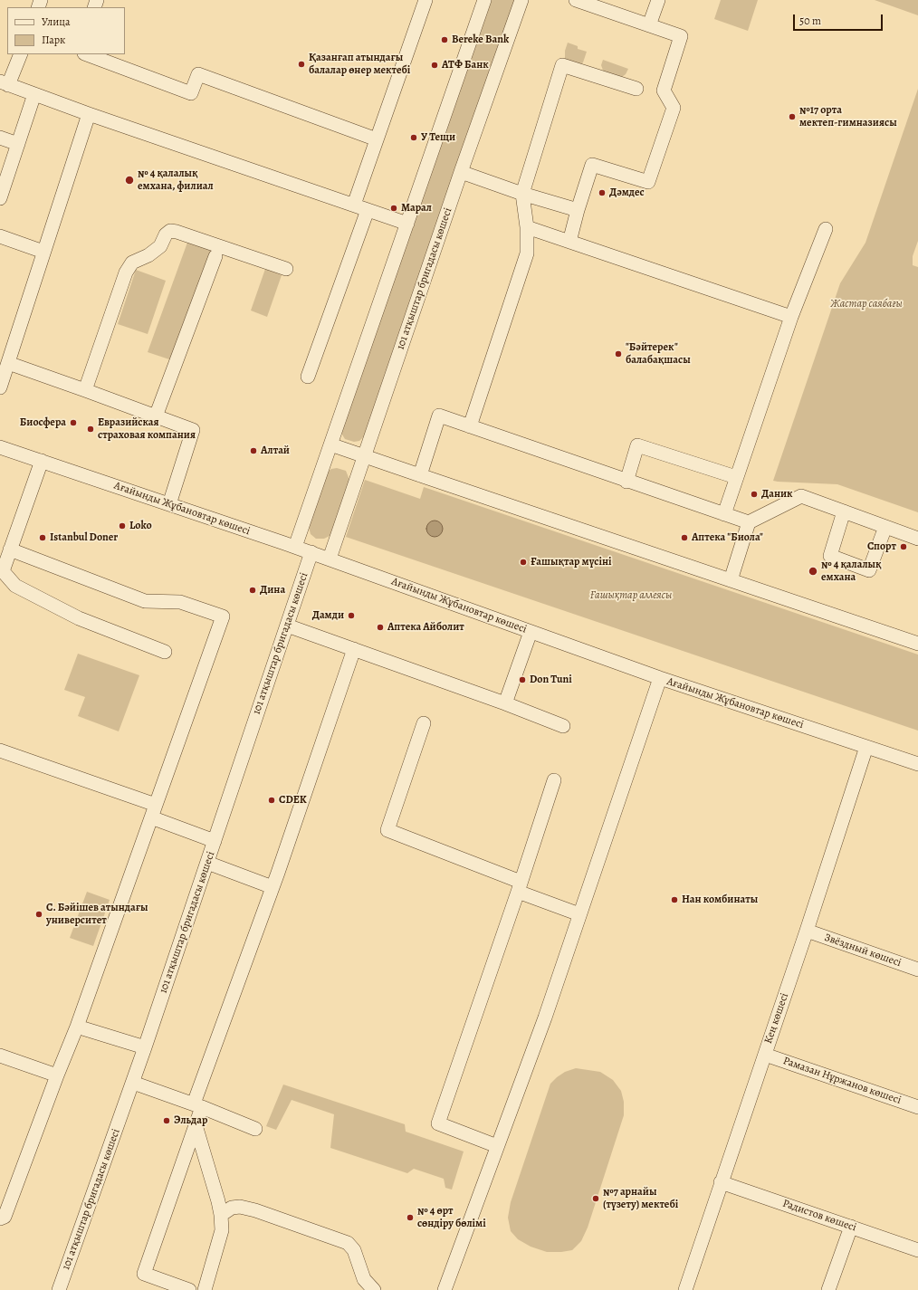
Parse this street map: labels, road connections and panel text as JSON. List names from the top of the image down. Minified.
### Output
{"streets":{"street":["101 атқыштар бригадасы көшесі","Ағайынды Жұбановтар көшесі","Звёздный көшесі","Кең көшесі","Рамазан Нұржанов көшесі","Радистов көшесі"]},"crossings":[["101 атқыштар бригадасы көшесі","Ағайынды Жұбановтар көшесі"],["Ағайынды Жұбановтар көшесі","Кең көшесі"],["Звёздный көшесі","Кең көшесі"],["Кең көшесі","Рамазан Нұржанов көшесі"],["Кең көшесі","Радистов көшесі"]],"parks":["Жастар саябағы","Ғашықтар аллеясы"],"places":["Bereke Bank","Қазанғап атындағы балалар өнер мектебі","АТФ Банк","№17 орта мектеп-гимназиясы","У Тещи","№ 4 қалалық емхана, филиал","Дәмдес","Марал","\"Бәйтерек\" балабақшасы","Биосфера","Евразийская страховая компания","Алтай","Даник","Loko","Istanbul Doner","Аптека \"Биола\"","Спорт","Ғашықтар мүсіні","№ 4 қалалық емхана","Дина","Дамди","Аптека Айболит","Don Tuni","CDEK","Нан комбинаты","С. Бәйішев атындағы университет","Эльдар","№7 арнайы (түзету) мектебі","№ 4 өрт сөндіру бөлімі"],"legend":["Улица","Парк"],"scale_bar":"50 m"}
